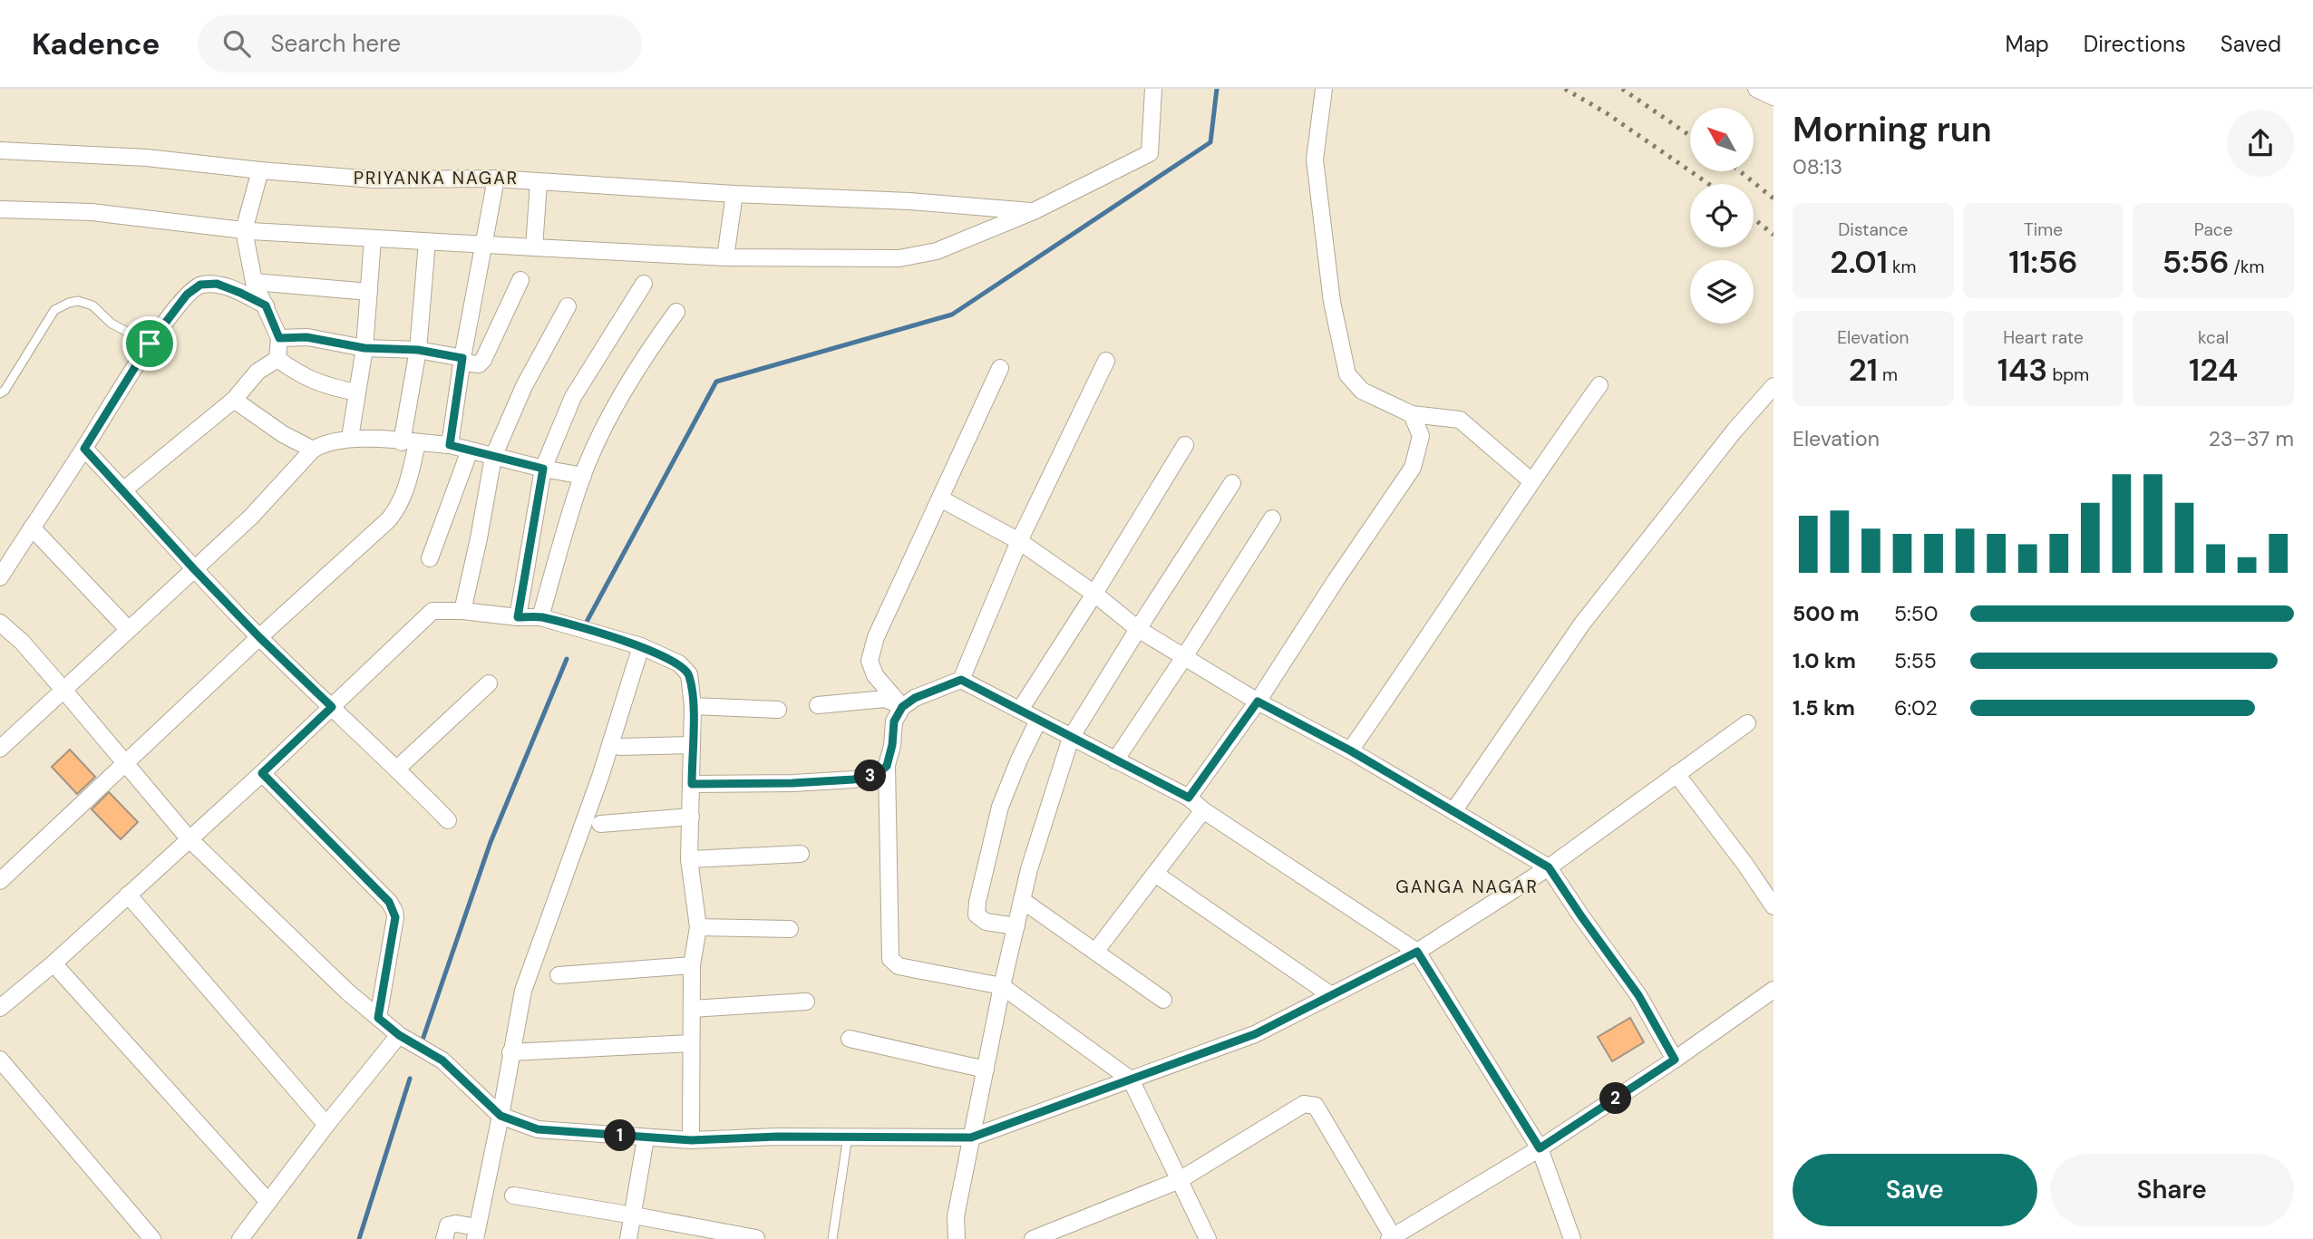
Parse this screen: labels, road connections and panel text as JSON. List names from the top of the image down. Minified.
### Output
{"districts":["PRIYANKA NAGAR","GANGA NAGAR"],"north":"top left","page":{"header":"Kadence","search":"Search here","nav":["Map","Directions","Saved"],"heading":["Morning run","08:13"],"stats":[["Distance","2.01 km"],["Time","11:56"],["Pace","5:56 /km"],["Elevation","21 m"],["Heart rate","143 bpm"],["kcal","124"]],"chart":["Elevation","23–37 m"],"list":[{"name":"500 m","note":"5:50"},{"name":"1.0 km","note":"5:55"},{"name":"1.5 km","note":"6:02"}],"pins":["3","2","1"],"buttons":["Save","Share"]}}
